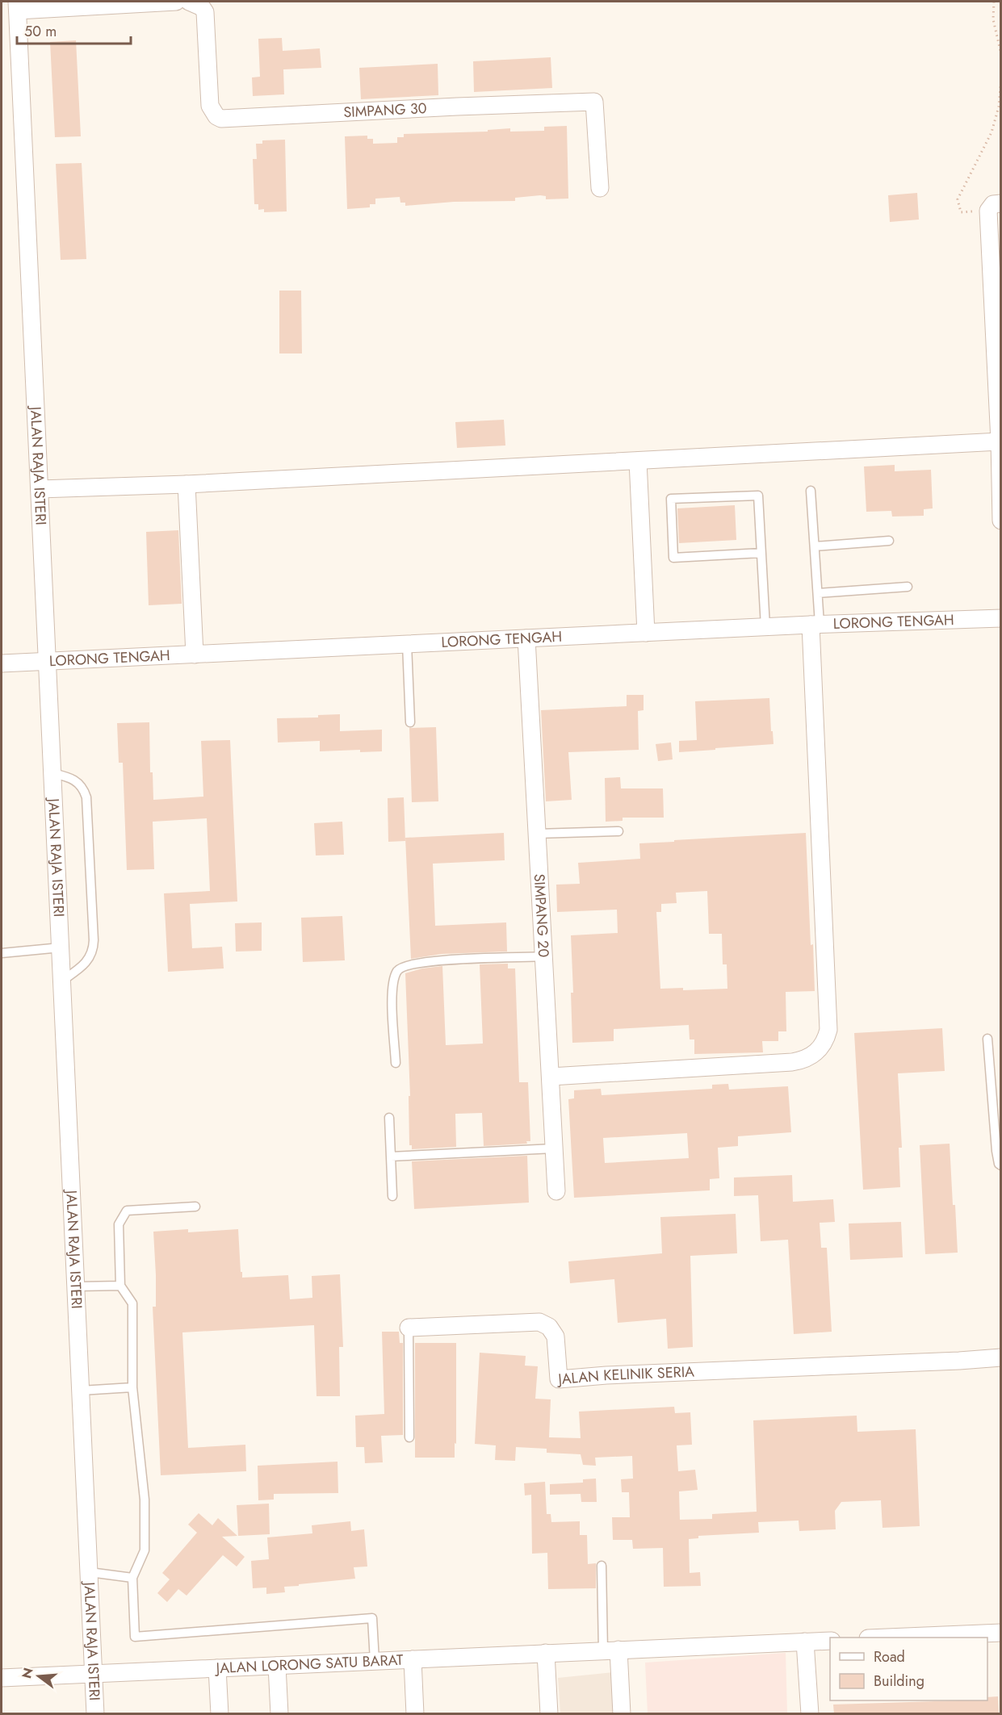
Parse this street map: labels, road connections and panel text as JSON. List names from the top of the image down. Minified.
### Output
{"streets":{"street":["SIMPANG 30","JALAN RAJA ISTERI","LORONG TENGAH","SIMPANG 20","JALAN KELINIK SERIA","JALAN LORONG SATU BARAT"]},"crossings":[["JALAN RAJA ISTERI","LORONG TENGAH"],["JALAN RAJA ISTERI","JALAN LORONG SATU BARAT"],["LORONG TENGAH","SIMPANG 20"]],"legend":["Road","Building"],"scale_bar":"50 m","north":"left"}
